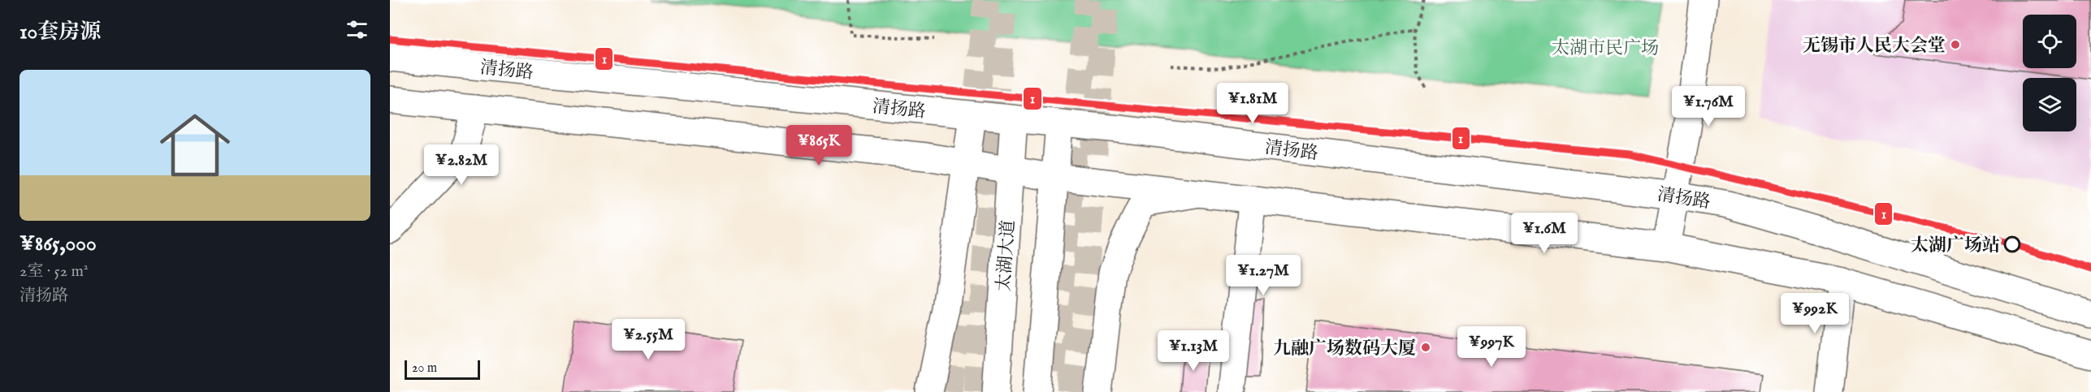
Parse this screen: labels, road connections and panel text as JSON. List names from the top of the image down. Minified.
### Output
{"streets":{"main road":["清扬路","太湖大道"]},"crossings":[["清扬路","太湖大道"]],"parks":["太湖市民广场"],"places":["无锡市人民大会堂","太湖广场站","九融广场数码大厦"],"lines":["transit line 1"],"scale_bar":"20 m","page":{"heading":"10套房源","list":[{"name":"¥865,000","note":"2室 · 52 m² · 清扬路"}],"price":["¥1.81M","¥1.76M","¥865K","¥2.82M","¥1.6M","¥1.27M","¥992K","¥2.55M","¥997K","¥1.13M"],"scale":"20 m"}}
